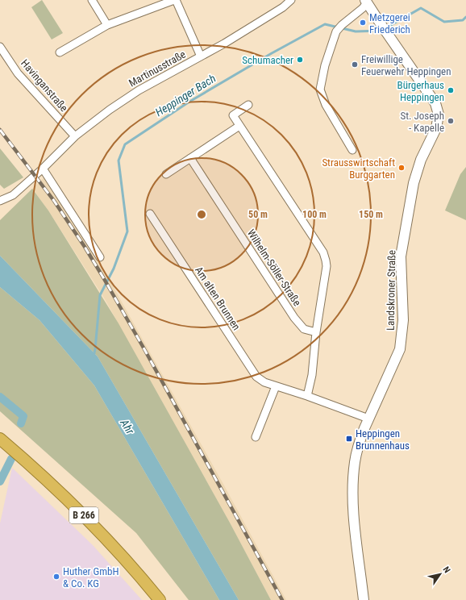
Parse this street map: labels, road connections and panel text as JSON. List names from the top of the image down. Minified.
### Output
{"streets":{"highway":["B 266"],"main road":["Landskroner Straße"],"street":["Martinusstraße","Havinganstraße","Wilhelm-Söller-Straße","Am alten Brunnen"]},"crossings":[["Martinusstraße","Havinganstraße"],["Landskroner Straße","Am alten Brunnen"]],"water":["Heppinger Bach","Ahr"],"places":{"other":["Metzgerei Friederich","Schumacher","Freiwillige Feuerwehr Heppingen","Bürgerhaus Heppingen","St. Joseph - Kapelle","Strausswirtschaft Burggarten","Huther GmbH & Co. KG"],"transit":["Heppingen Brunnenhaus"]},"north":"top right","rings":["50 m","100 m","150 m"]}
